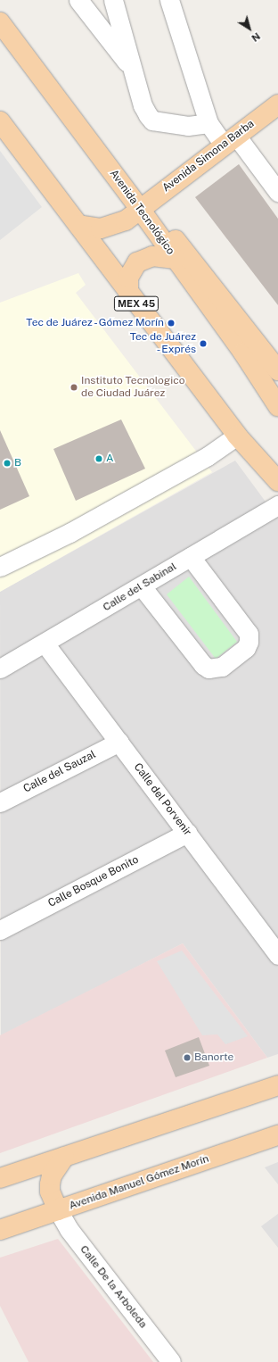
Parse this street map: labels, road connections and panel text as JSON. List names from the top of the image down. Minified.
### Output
{"streets":{"main road":["Avenida Simona Barba","Avenida Tecnológico","MEX 45","Avenida Manuel Gómez Morín"],"street":["Calle del Sabinal","Calle del Sauzal","Calle del Porvenir","Calle Bosque Bonito","Calle De la Arboleda"]},"crossings":[["Avenida Simona Barba","Avenida Tecnológico"],["Avenida Simona Barba","MEX 45"],["Calle del Sabinal","Calle del Porvenir"],["Calle del Sauzal","Calle del Porvenir"],["Calle del Porvenir","Calle Bosque Bonito"],["Avenida Manuel Gómez Morín","Calle De la Arboleda"]],"places":["Tec de Juárez - Gómez Morín","Tec de Juárez - Exprés","Instituto Tecnologico de Ciudad Juárez","A","B","Banorte"],"north":"bottom right"}
